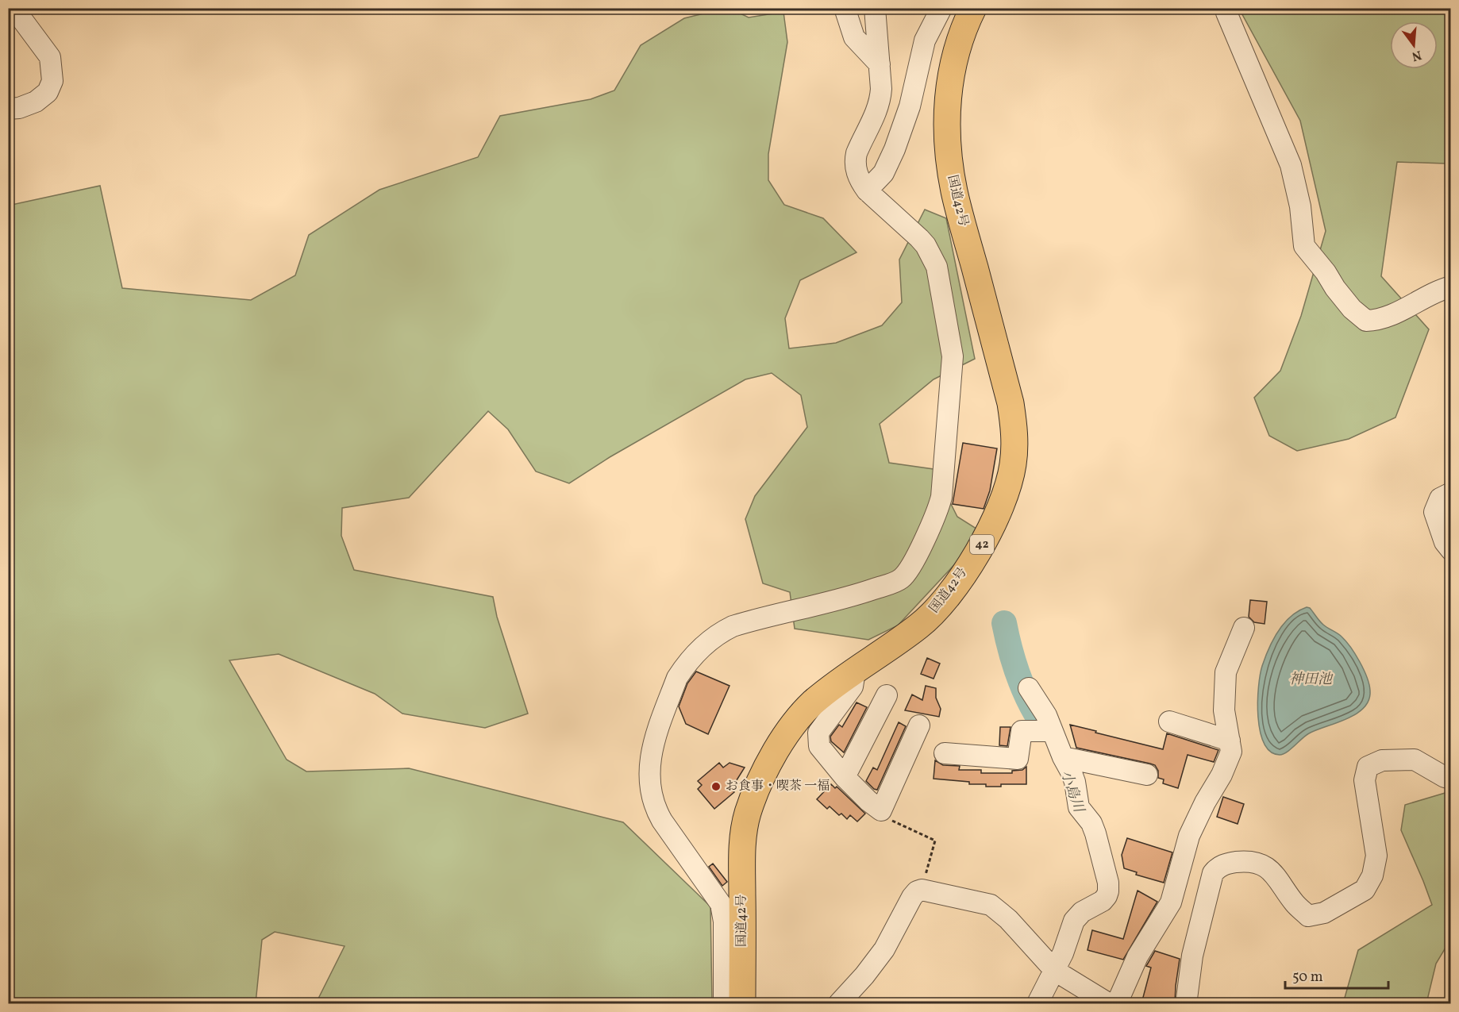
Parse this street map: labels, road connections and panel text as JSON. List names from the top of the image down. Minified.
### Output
{"streets":{"highway":["国道42号","42"]},"water":["神田池","小島川"],"places":["お食事・喫茶 一福"],"scale_bar":"50 m","north":"bottom"}
